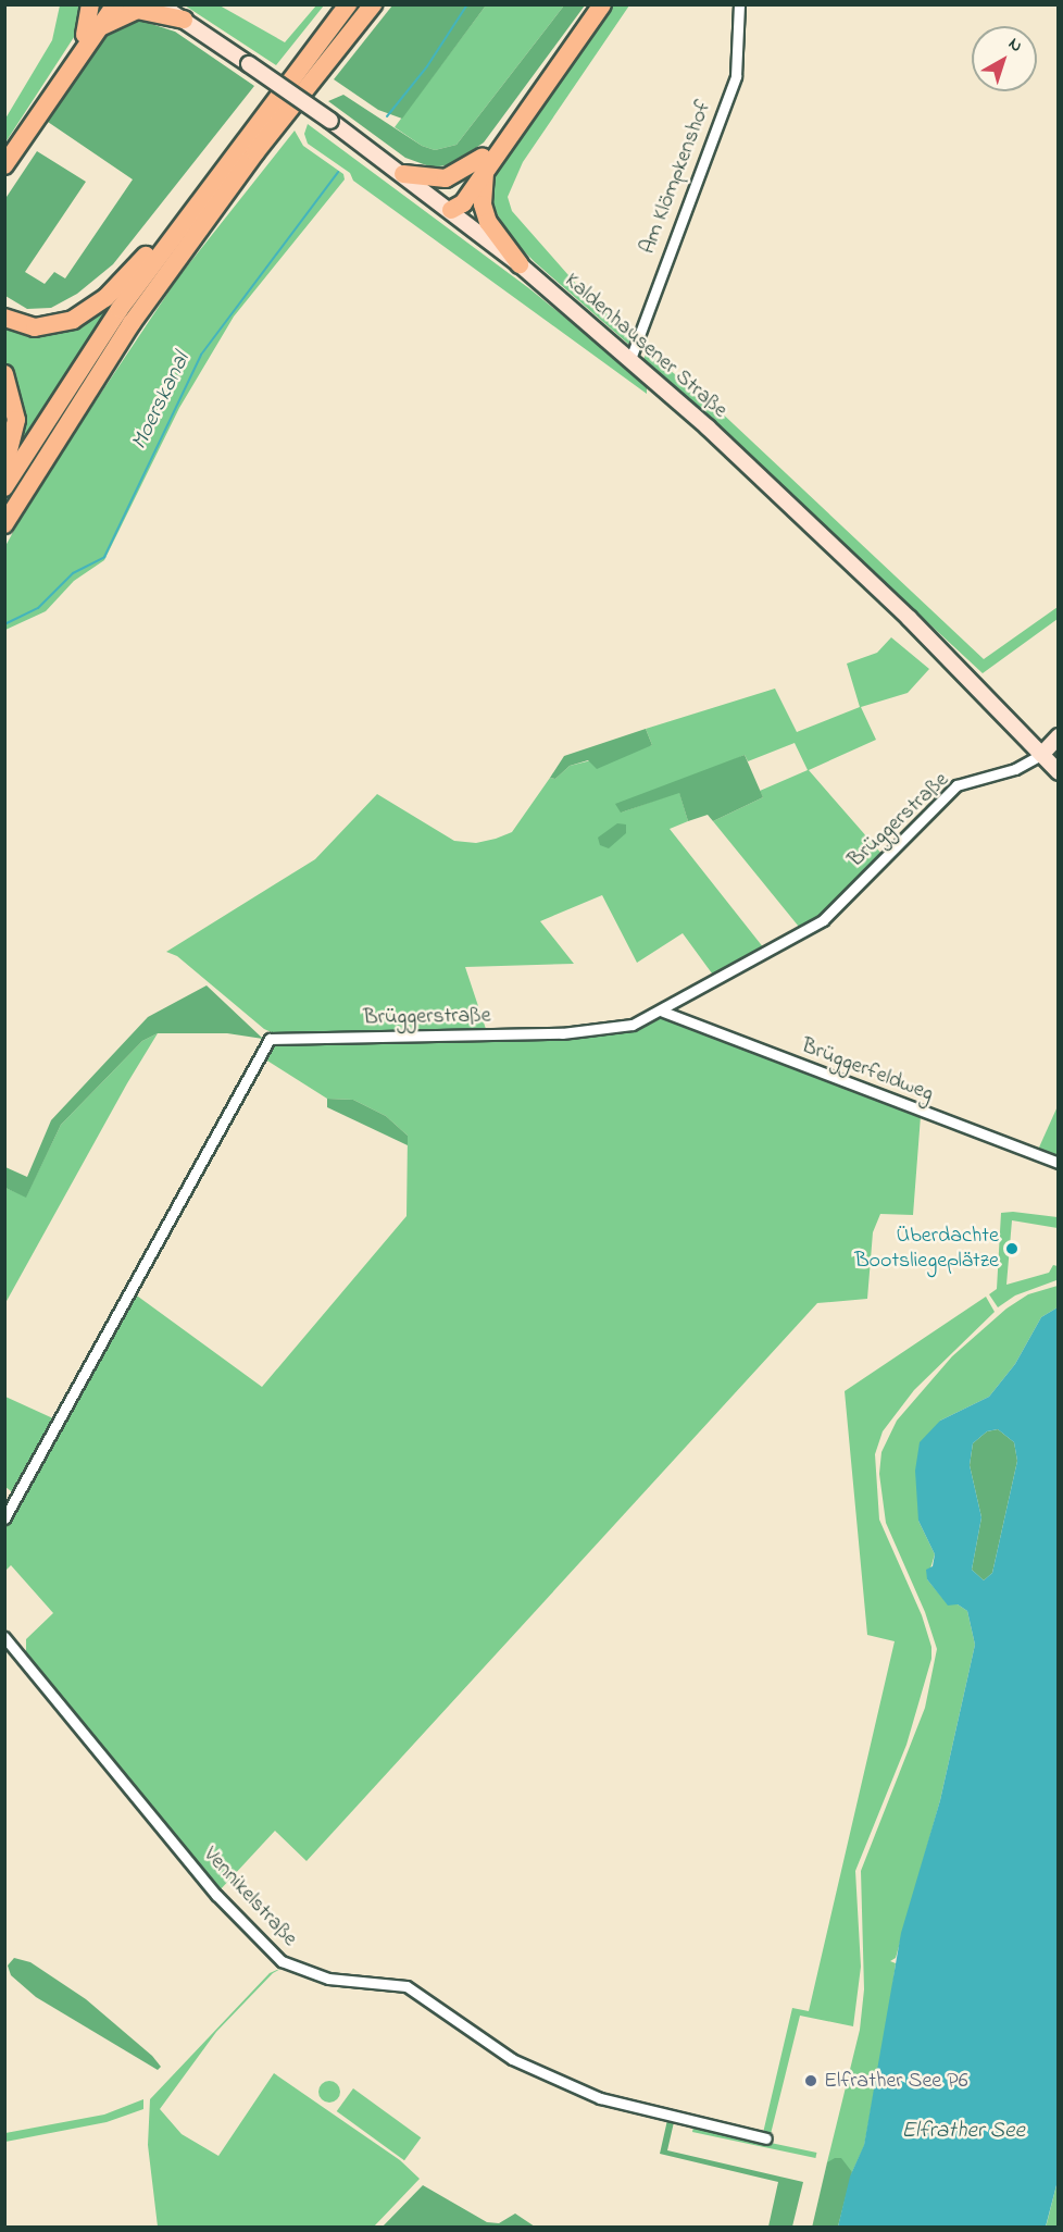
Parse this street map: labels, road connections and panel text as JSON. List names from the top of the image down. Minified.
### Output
{"streets":{"main road":["Kaldenhausener Straße"],"street":["Am Klömpkenshof","Brüggerstraße","Brüggerfeldweg","Vennikelstraße"]},"crossings":[["Am Klömpkenshof","Kaldenhausener Straße"],["Kaldenhausener Straße","Brüggerstraße"],["Brüggerstraße","Brüggerfeldweg"]],"water":["Moerskanal","Elfrather See"],"places":["Überdachte Bootsliegeplätze","Elfrather See P6"],"north":"top right"}
